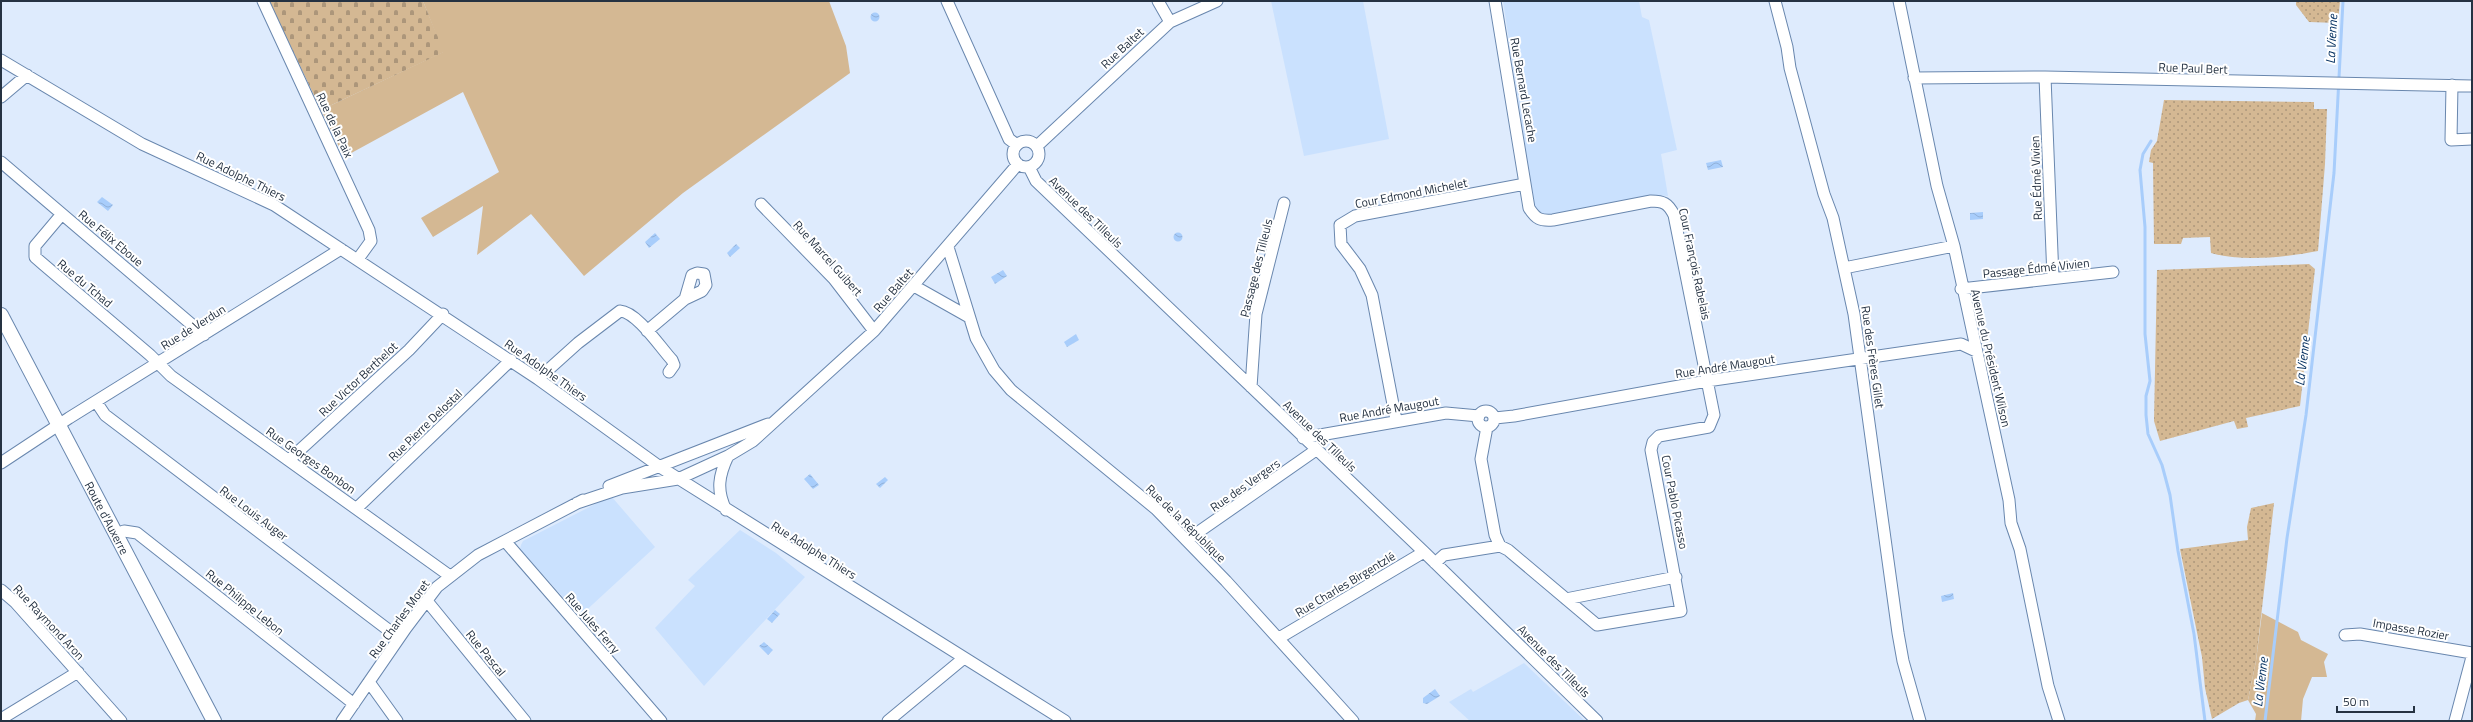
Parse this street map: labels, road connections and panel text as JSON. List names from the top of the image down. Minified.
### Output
{"streets":{"main road":["Route d'Auxerre"],"street":["Rue Baltet","Rue Paul Bert","Rue Bernard Lecache","Rue de la Paix","Rue Adolphe Thiers","Rue Édmé Vivien","Cour Edmond Michelet","Avenue des Tilleuls","Rue Félix Eboue","Rue Marcel Guibert","Cour François Rabelais","Passage des Tilleuls","Passage Édmé Vivien","Rue du Tchad","Rue de Verdun","Rue des Frères Gillet","Avenue du Président Wilson","Rue André Maugout","Rue Victor Berthelot","Rue Pierre Delostal","Rue Georges Bonbon","Rue des Vergers","Cour Pablo Picasso","Rue Louis Auger","Rue de la République","Rue Charles Birgentzlé","Rue Philippe Lebon","Rue Charles Moret","Rue Raymond Aron","Rue Jules Ferry","Impasse Rozier","Rue Pascal"]},"crossings":[["Rue Baltet","Rue Adolphe Thiers"],["Rue Baltet","Avenue des Tilleuls"],["Rue Baltet","Rue Marcel Guibert"],["Rue Baltet","Rue de la République"],["Rue Baltet","Rue Charles Moret"],["Rue Paul Bert","Rue Édmé Vivien"],["Rue Paul Bert","Avenue du Président Wilson"],["Rue Bernard Lecache","Cour Edmond Michelet"],["Rue Bernard Lecache","Cour François Rabelais"],["Rue de la Paix","Rue Adolphe Thiers"],["Rue Adolphe Thiers","Rue de Verdun"],["Rue Adolphe Thiers","Rue Victor Berthelot"],["Rue Adolphe Thiers","Rue Pierre Delostal"],["Rue Adolphe Thiers","Rue Charles Moret"],["Rue Édmé Vivien","Passage Édmé Vivien"],["Cour Edmond Michelet","Cour François Rabelais"],["Cour Edmond Michelet","Rue André Maugout"],["Avenue des Tilleuls","Passage des Tilleuls"],["Avenue des Tilleuls","Rue André Maugout"],["Avenue des Tilleuls","Rue des Vergers"],["Avenue des Tilleuls","Rue Charles Birgentzlé"],["Rue Félix Eboue","Rue du Tchad"],["Rue Félix Eboue","Rue de Verdun"],["Cour François Rabelais","Rue André Maugout"],["Cour François Rabelais","Cour Pablo Picasso"],["Passage Édmé Vivien","Avenue du Président Wilson"],["Rue du Tchad","Rue de Verdun"],["Rue du Tchad","Rue Georges Bonbon"],["Rue de Verdun","Rue Georges Bonbon"],["Rue de Verdun","Rue Louis Auger"],["Rue de Verdun","Route d'Auxerre"],["Rue des Frères Gillet","Rue André Maugout"],["Rue André Maugout","Cour Pablo Picasso"],["Rue Victor Berthelot","Rue Georges Bonbon"],["Rue Pierre Delostal","Rue Georges Bonbon"],["Rue Georges Bonbon","Rue Charles Moret"],["Rue des Vergers","Rue de la République"],["Rue Louis Auger","Rue Charles Moret"],["Route d'Auxerre","Rue Philippe Lebon"],["Rue de la République","Rue Charles Birgentzlé"],["Rue Philippe Lebon","Rue Charles Moret"],["Rue Charles Moret","Rue Jules Ferry"],["Rue Charles Moret","Rue Pascal"]],"water":["La Vienne"],"scale_bar":"50 m"}
